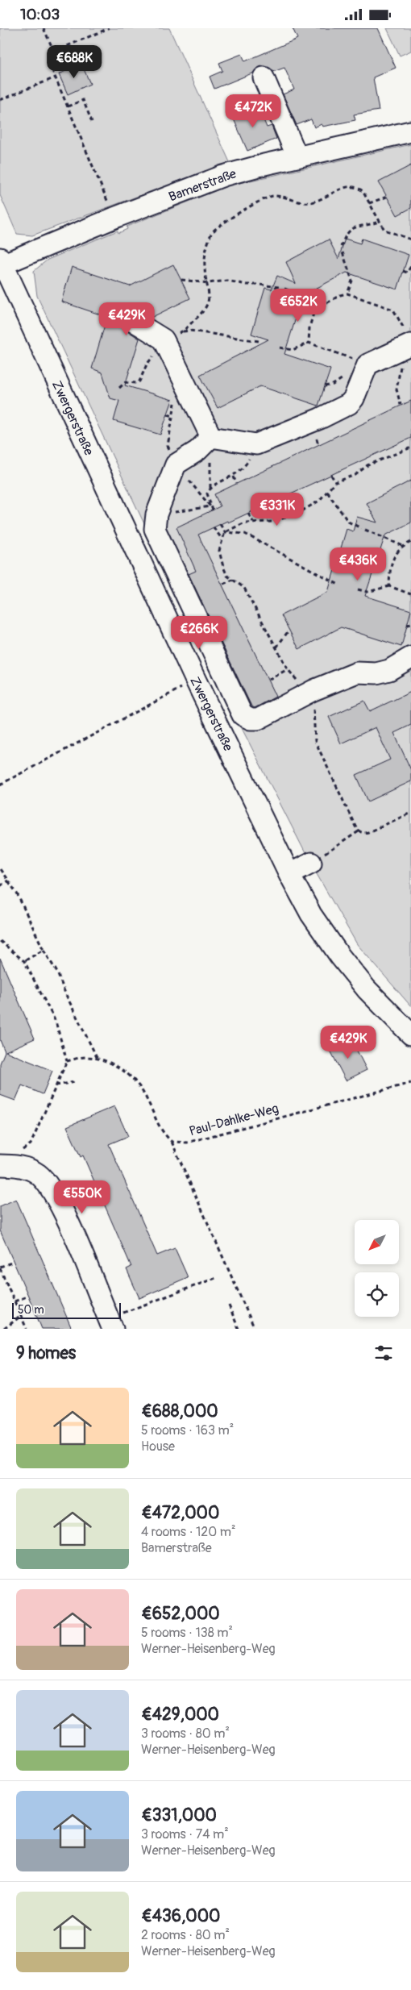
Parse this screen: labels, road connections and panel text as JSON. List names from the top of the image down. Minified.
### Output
{"streets":{"street":["Bamerstraße","Zwergerstraße"],"path":["Paul-Dahlke-Weg"]},"crossings":[["Bamerstraße","Zwergerstraße"]],"scale_bar":"50 m","north":"bottom left","page":{"status":"10:03","price":["€688K","€472K","€652K","€429K","€331K","€436K","€266K","€429K","€550K"],"scale":"50 m","heading":"9 homes","list":[{"name":"€688,000","note":"5 rooms · 163 m² · House"},{"name":"€472,000","note":"4 rooms · 120 m² · Bamerstraße"},{"name":"€652,000","note":"5 rooms · 138 m² · Werner-Heisenberg-Weg"},{"name":"€429,000","note":"3 rooms · 80 m² · Werner-Heisenberg-Weg"},{"name":"€331,000","note":"3 rooms · 74 m² · Werner-Heisenberg-Weg"},{"name":"€436,000","note":"2 rooms · 80 m² · Werner-Heisenberg-Weg"}]}}
